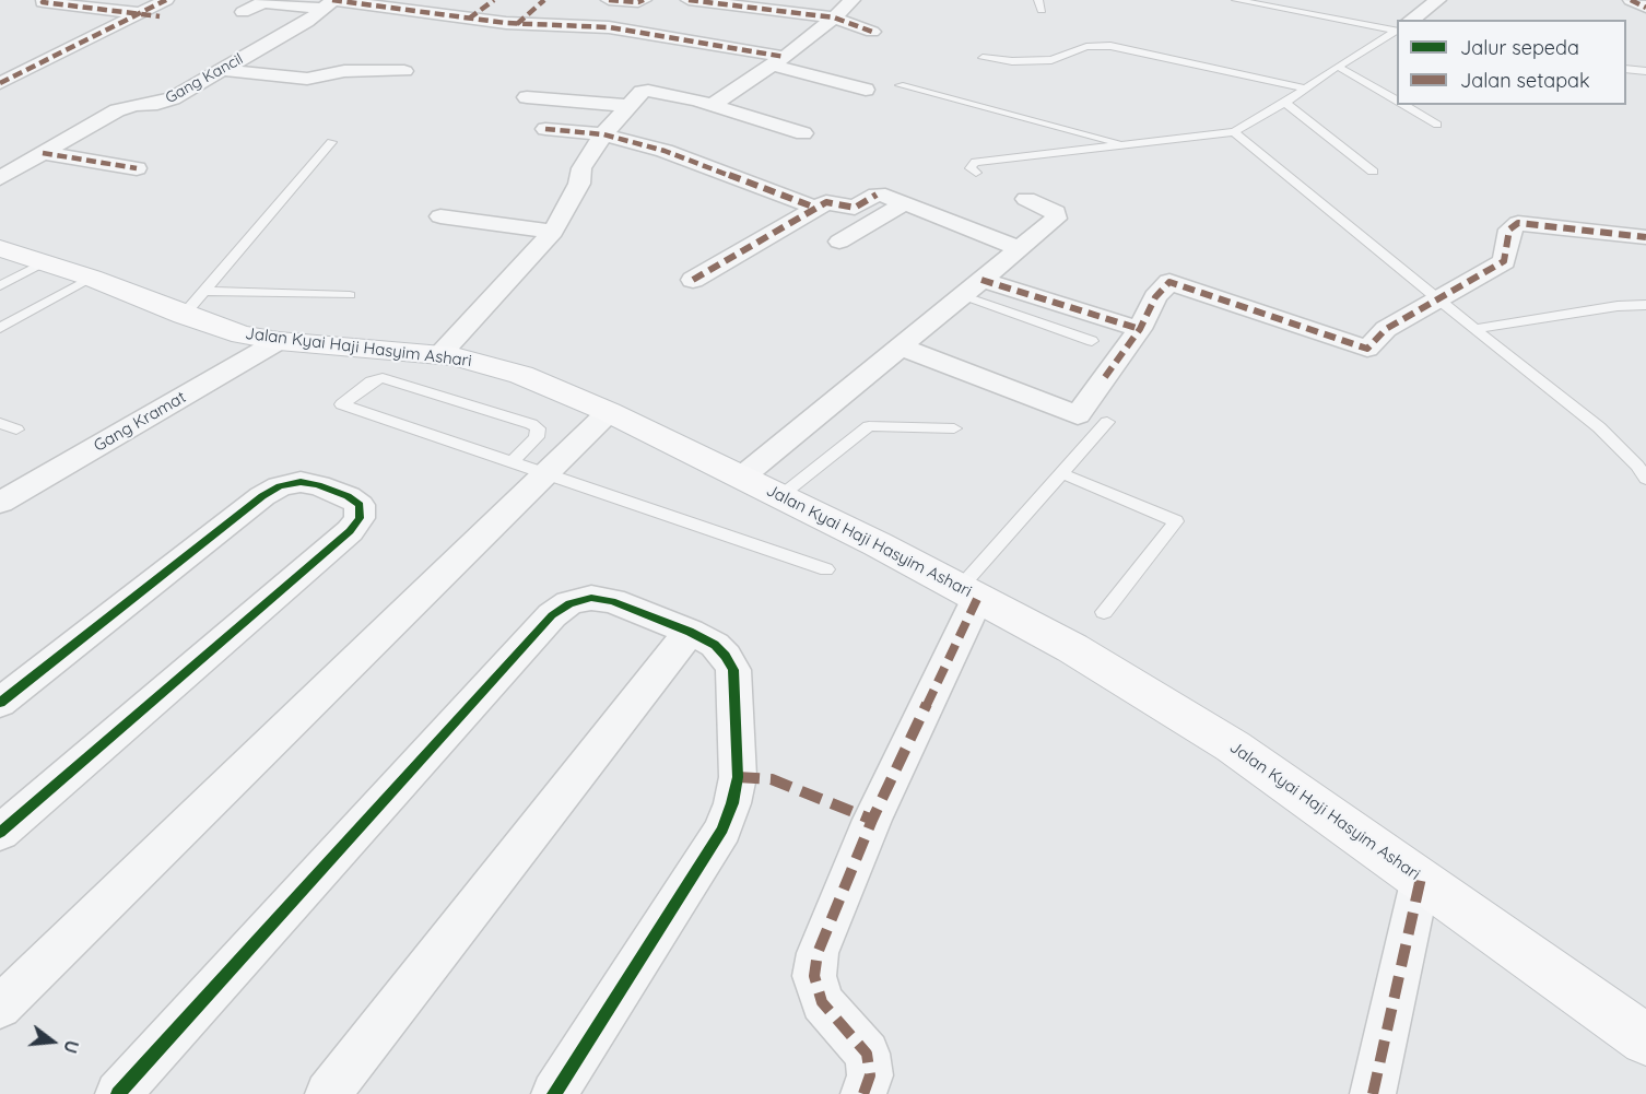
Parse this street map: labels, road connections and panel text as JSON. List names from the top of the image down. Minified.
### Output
{"streets":{"main road":["Jalan Kyai Haji Hasyim Ashari"],"street":["Gang Kancil","Gang Kramat"]},"crossings":[["Jalan Kyai Haji Hasyim Ashari","Gang Kramat"]],"legend":["Jalur sepeda","Jalan setapak"],"north":"right"}
